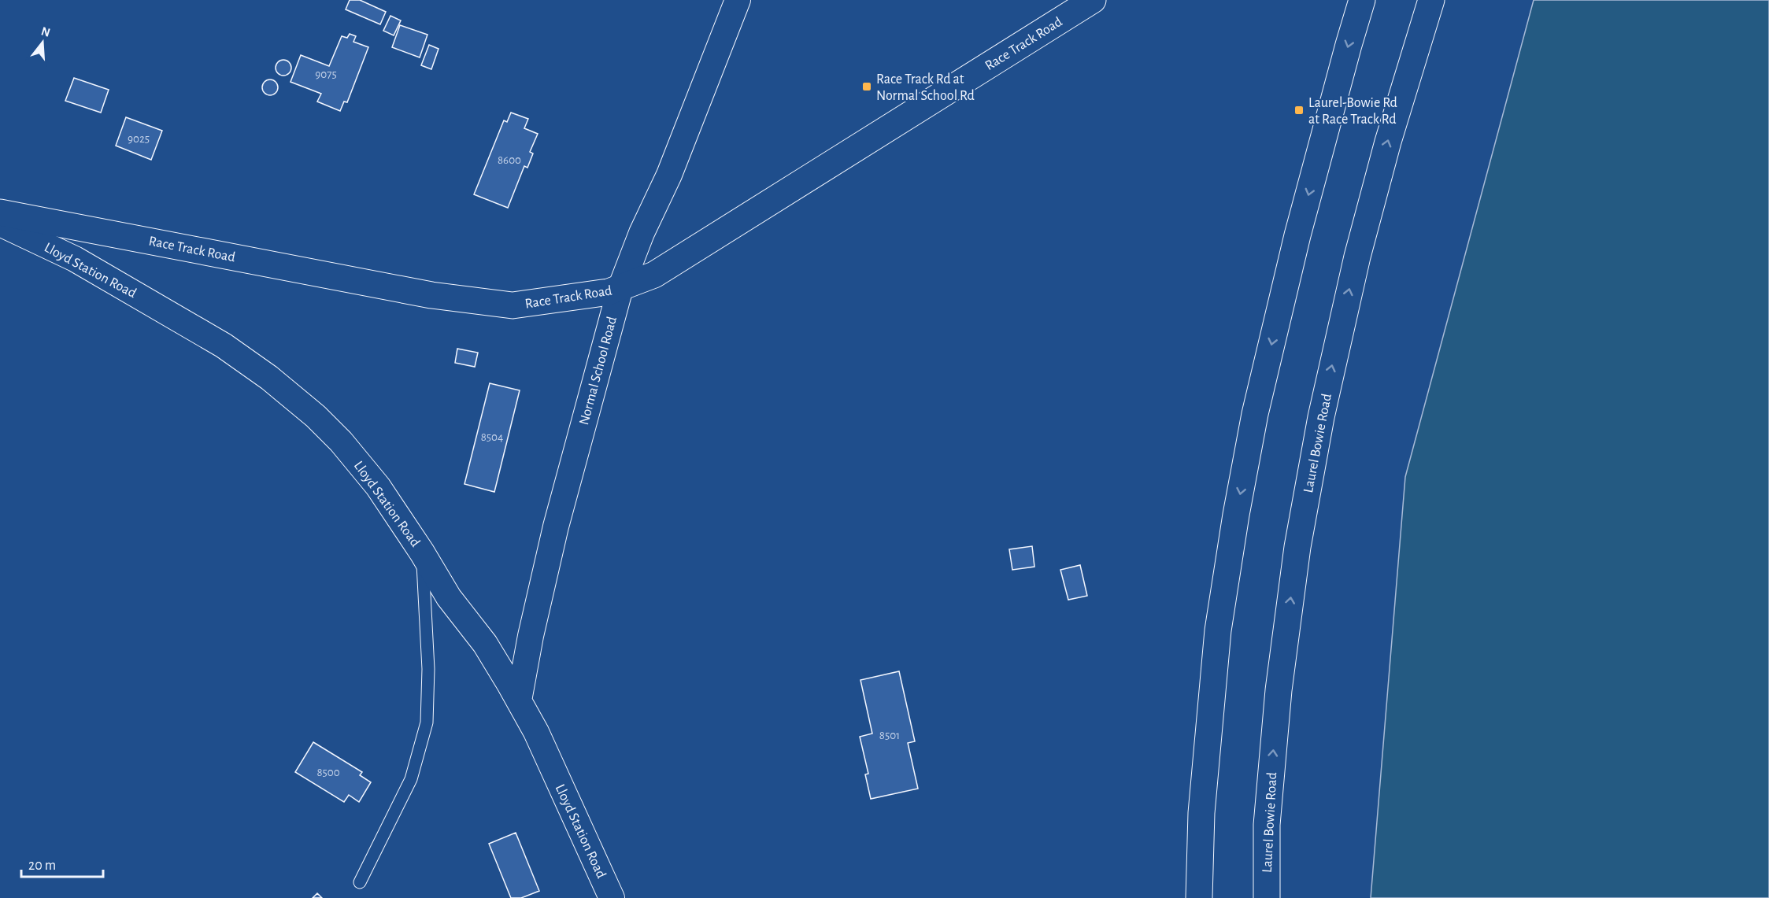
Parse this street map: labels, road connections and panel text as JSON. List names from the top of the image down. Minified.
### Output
{"streets":{"main road":["Race Track Road","Laurel Bowie Road"],"street":["Lloyd Station Road","Normal School Road"]},"crossings":[["Race Track Road","Normal School Road"],["Lloyd Station Road","Normal School Road"]],"places":{"transit":["Race Track Rd at Normal School Rd","Laurel-Bowie Rd at Race Track Rd"]},"house_numbers":["9075","9025","8600","8504","8501","8500"],"scale_bar":"20 m","north":"top"}
